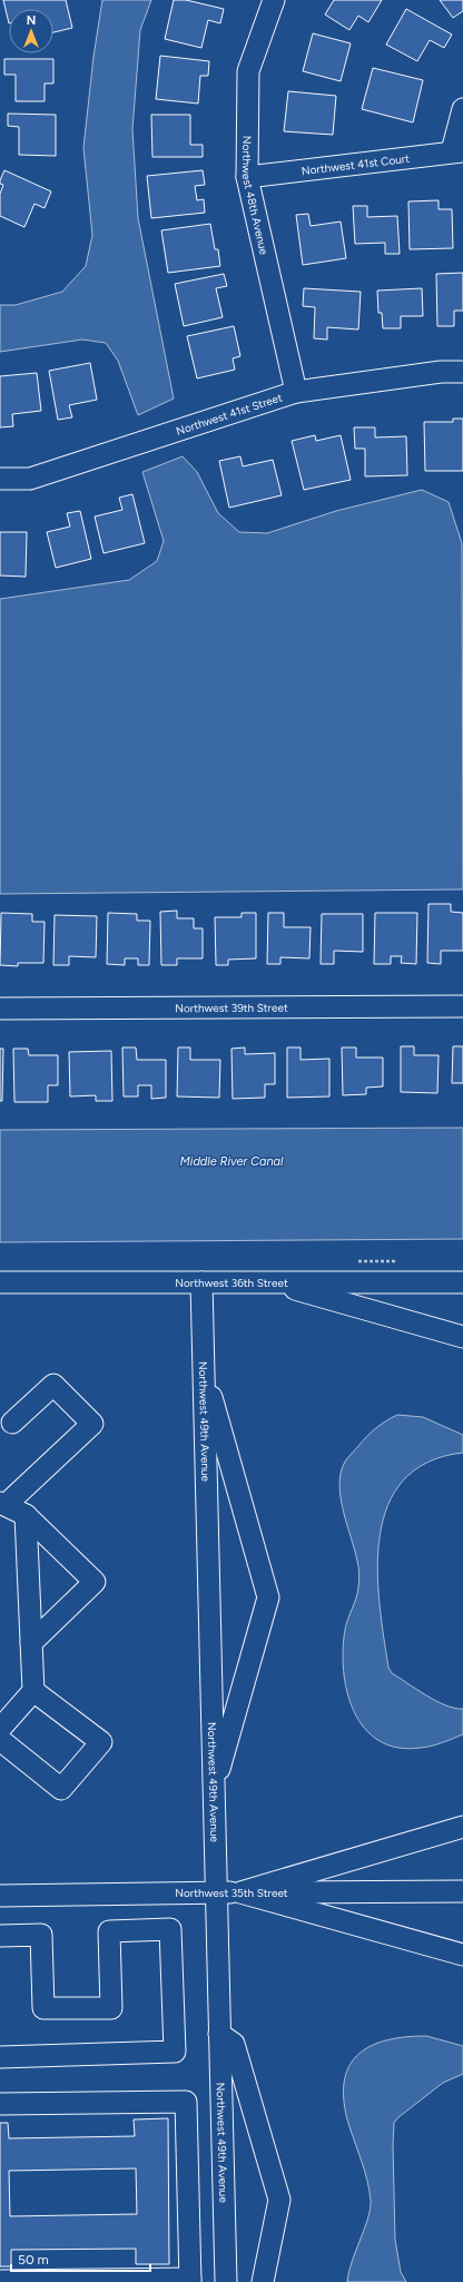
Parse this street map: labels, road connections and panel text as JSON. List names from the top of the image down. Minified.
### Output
{"streets":{"street":["Northwest 41st Court","Northwest 48th Avenue","Northwest 41st Street","Northwest 39th Street","Northwest 36th Street","Northwest 49th Avenue","Northwest 35th Street"]},"crossings":[["Northwest 41st Court","Northwest 48th Avenue"],["Northwest 48th Avenue","Northwest 41st Street"],["Northwest 36th Street","Northwest 49th Avenue"],["Northwest 49th Avenue","Northwest 35th Street"]],"water":["Middle River Canal"],"scale_bar":"50 m","north":"top"}
